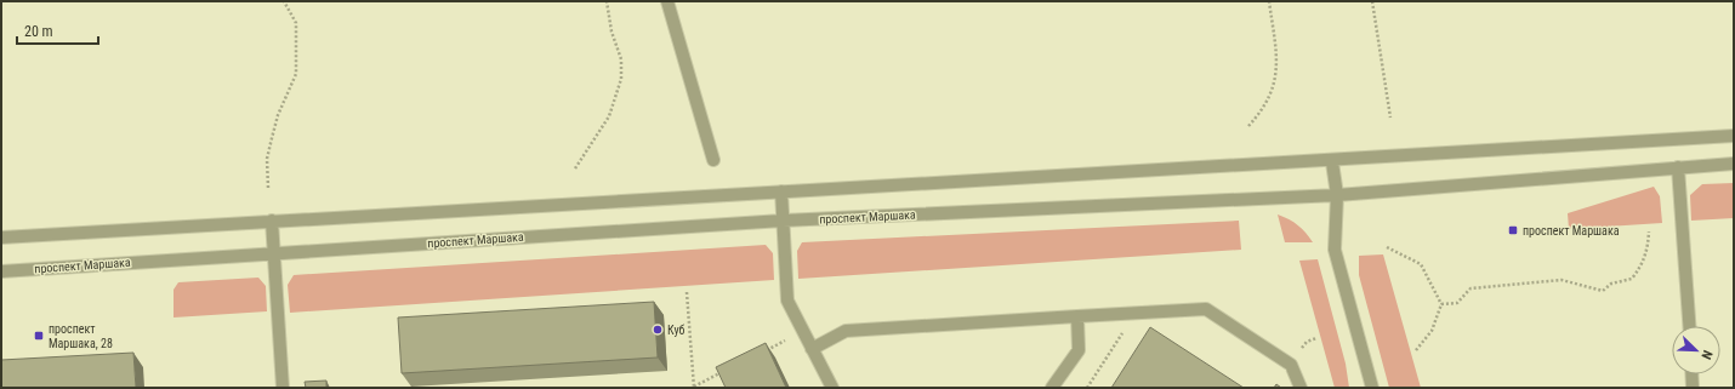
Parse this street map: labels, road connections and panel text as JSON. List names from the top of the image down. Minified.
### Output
{"streets":{"street":["проспект Маршака"]},"places":{"transit":["проспект Маршака","проспект Маршака, 28"],"other":["Куб"]},"scale_bar":"20 m","north":"bottom right"}
